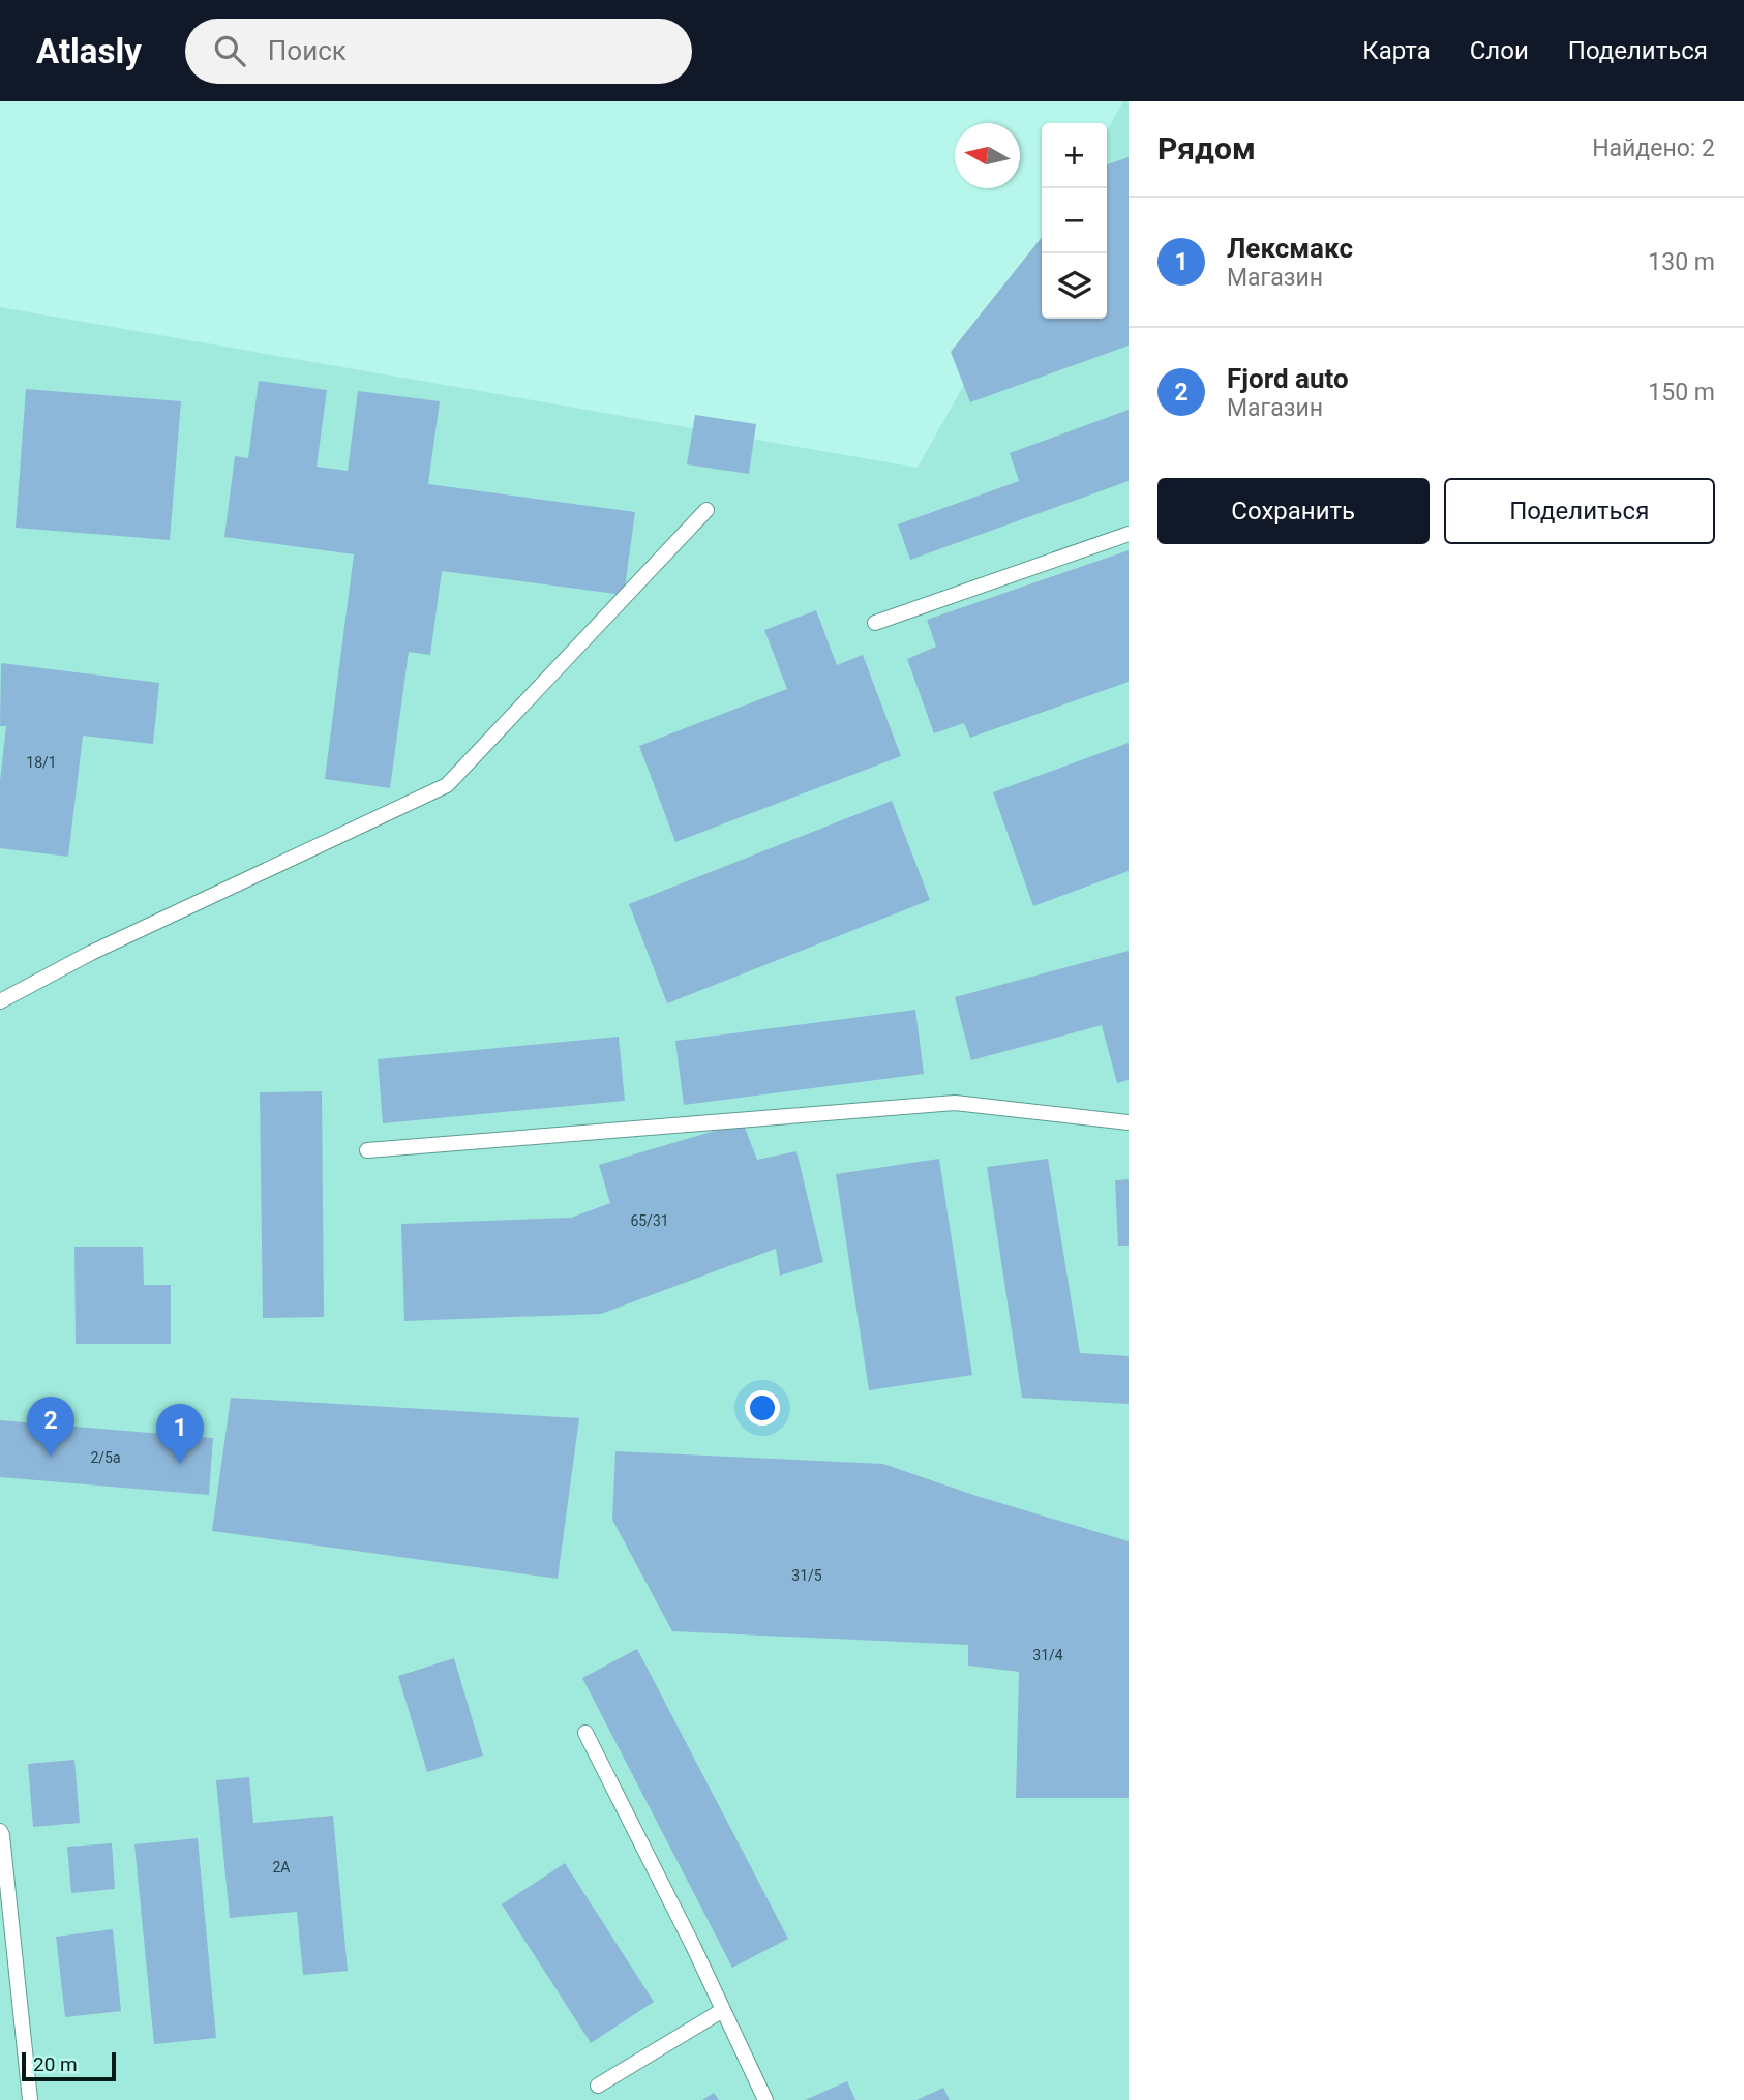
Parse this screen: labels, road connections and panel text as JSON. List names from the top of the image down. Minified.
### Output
{"house_numbers":["18/1","65/31","2/5а","31/5","31/4","2А"],"scale_bar":"20 m","north":"left","page":{"header":"Atlasly","search":"Поиск","nav":["Карта","Слои","Поделиться"],"heading":["Рядом","Найдено: 2"],"map_buttons":["+","−"],"list":[{"mark":"1","name":"Лексмакс","note":"Магазин","value":"130 m"},{"mark":"2","name":"Fjord auto","note":"Магазин","value":"150 m"}],"buttons":["Сохранить","Поделиться"],"pins":["2","1"],"scale":"20 m"}}
